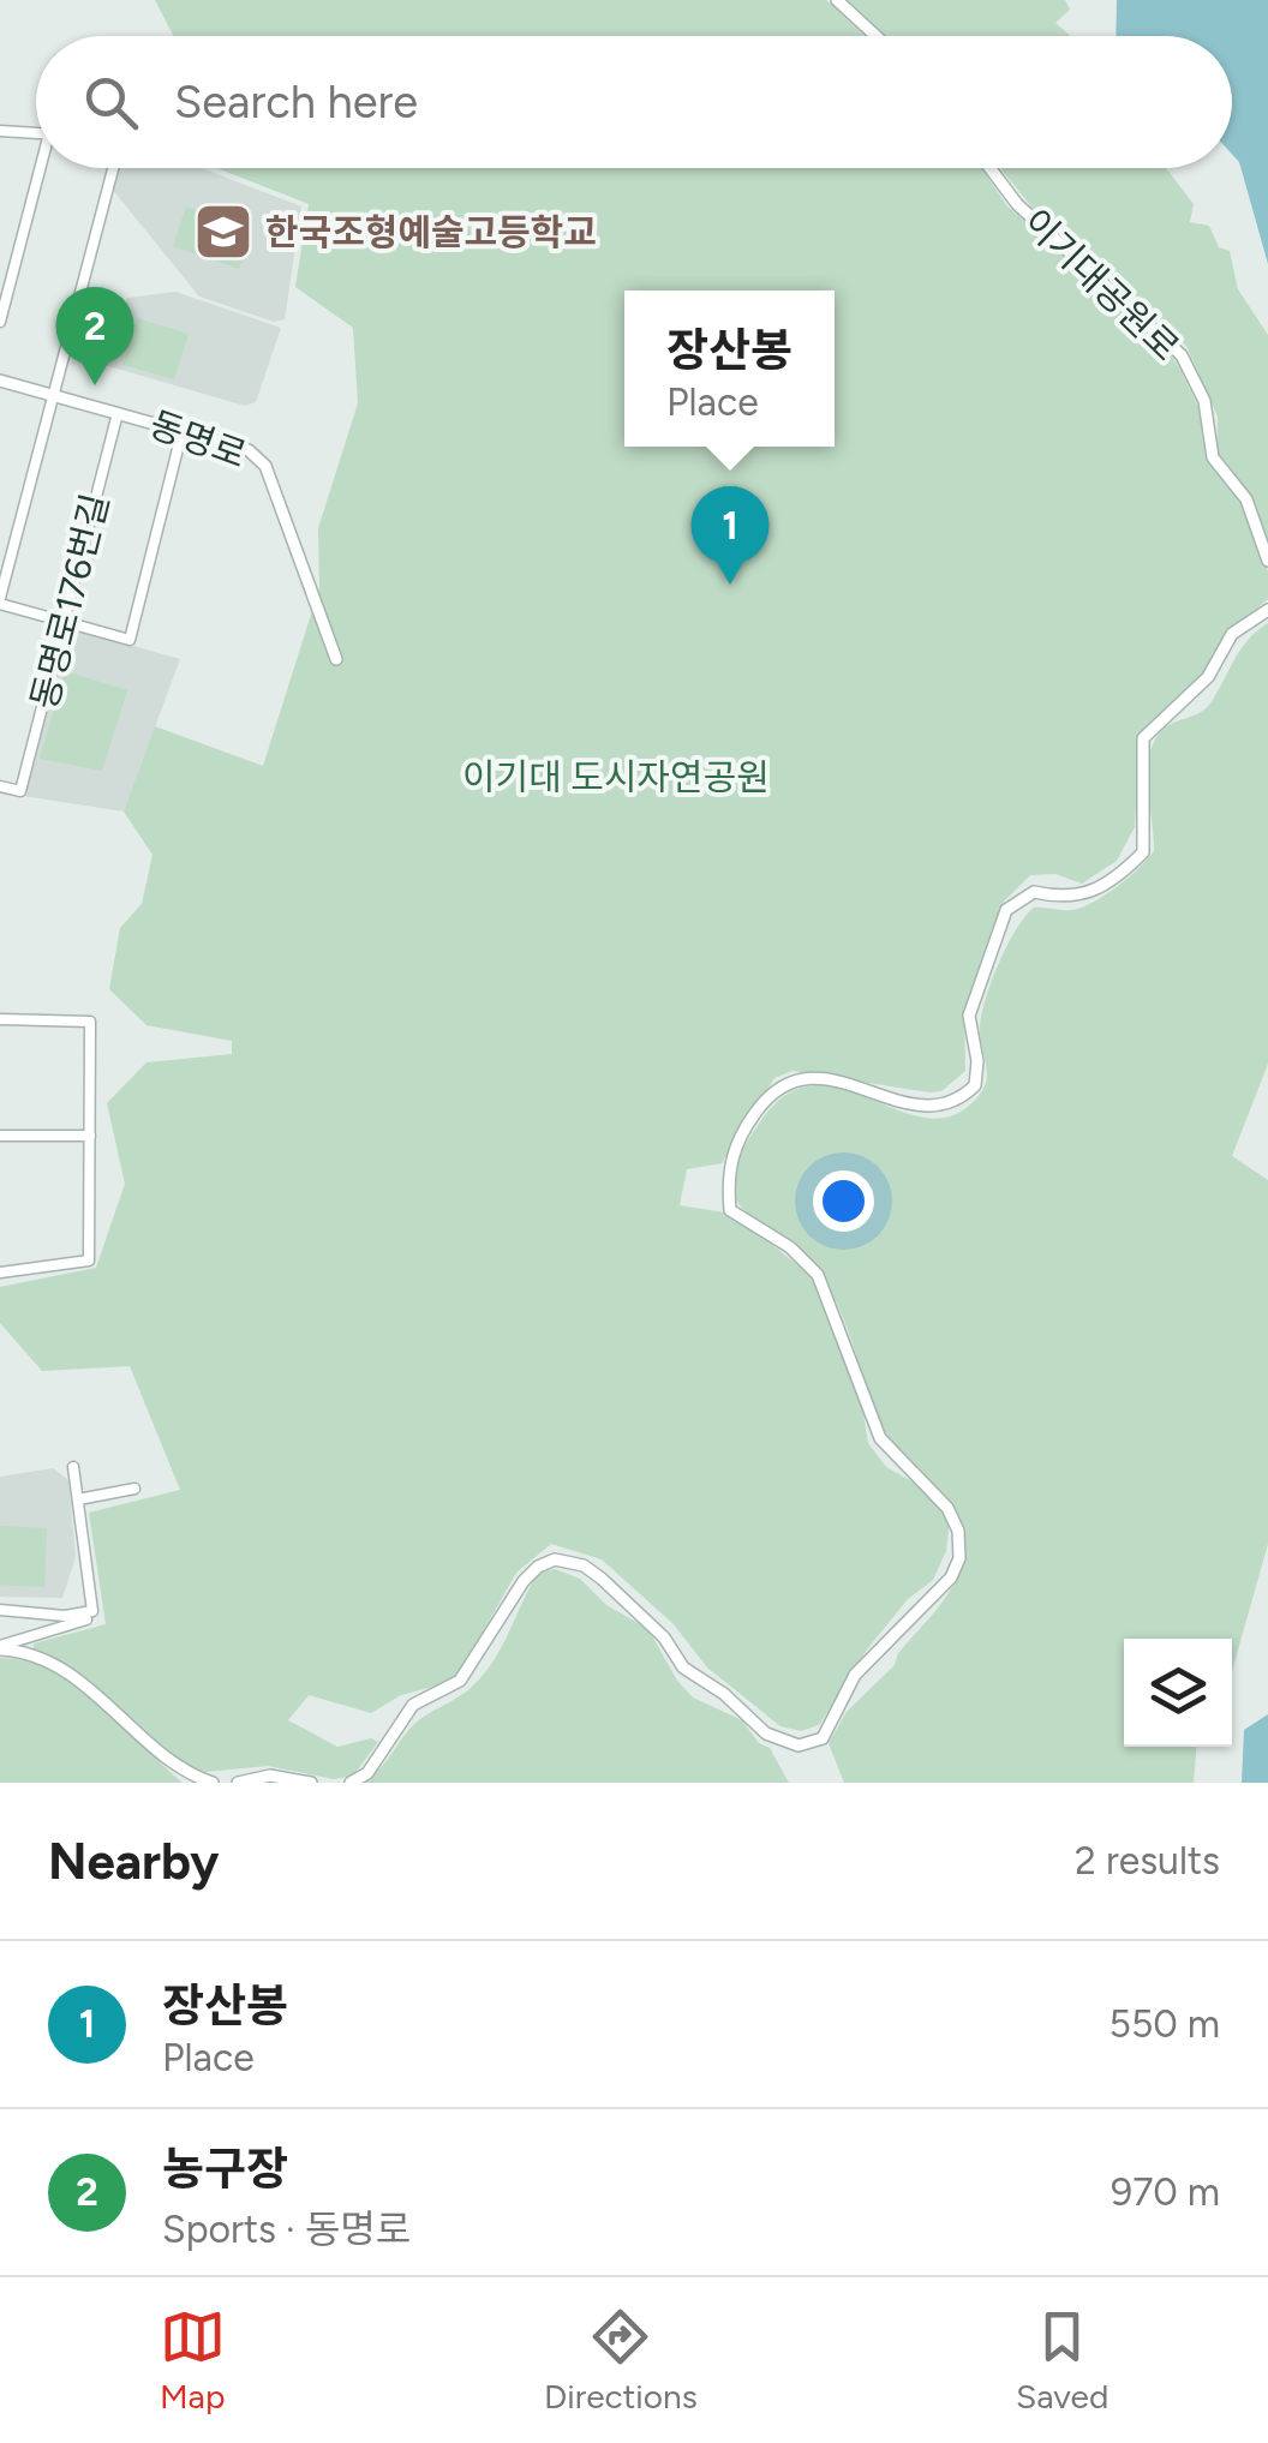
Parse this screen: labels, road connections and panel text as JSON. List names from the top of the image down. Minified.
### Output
{"streets":{"street":["이기대공원로","동명로","동명로176번길"]},"crossings":[["동명로","동명로176번길"]],"parks":["이기대 도시자연공원"],"places":{"school or university":["한국조형예술고등학교"]},"page":{"search":"Search here","pins":["2","1"],"popup":["장산봉","Place"],"heading":["Nearby","2 results"],"list":[{"mark":"1","name":"장산봉","note":"Place","value":"550 m"},{"mark":"2","name":"농구장","note":"Sports · 동명로","value":"970 m"}],"nav":["Map","Directions","Saved"]}}
